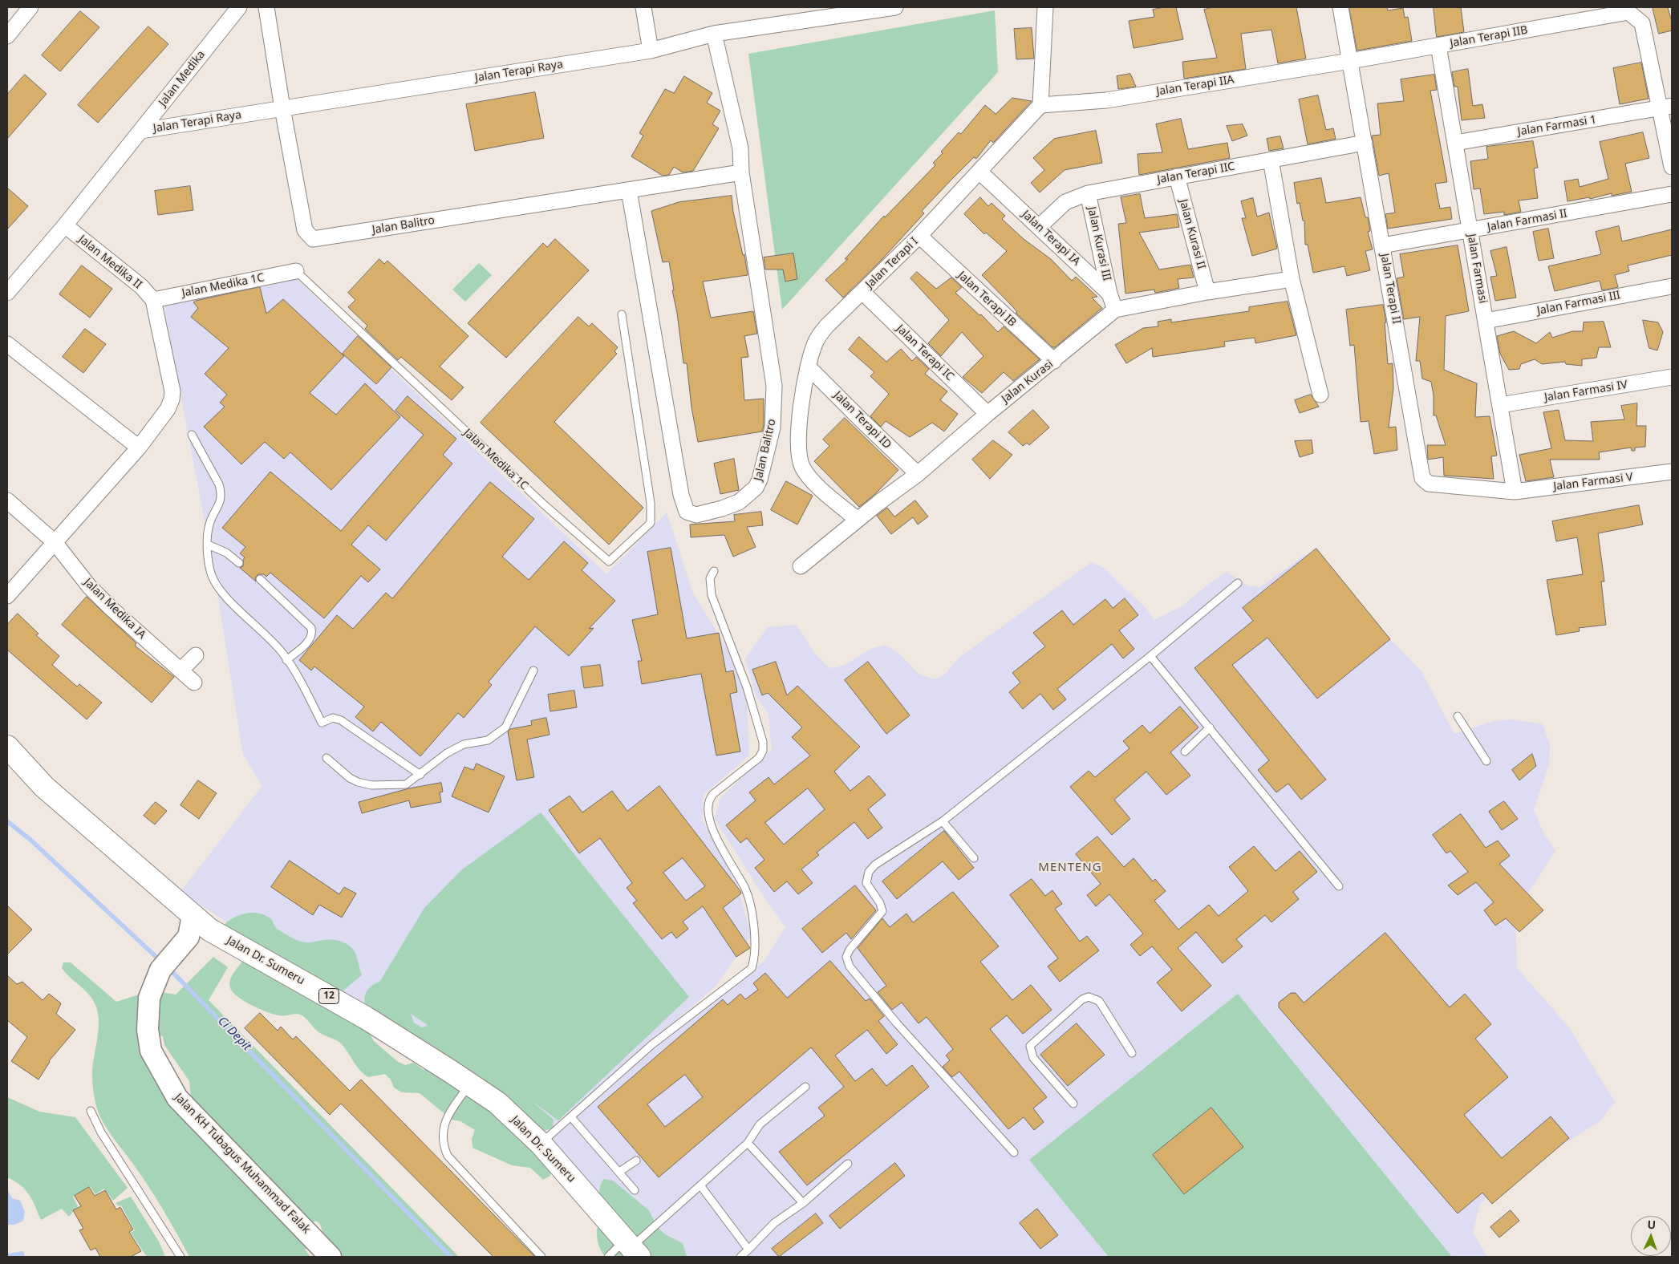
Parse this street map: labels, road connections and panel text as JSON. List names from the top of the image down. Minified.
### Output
{"streets":{"main road":["Jalan Dr. Sumeru","12","Jalan KH Tubagus Muhammad Falak"],"street":["Jalan Terapi IIB","Jalan Terapi Raya","Jalan Medika","Jalan Terapi IIA","Jalan Farmasi 1","Jalan Terapi IIC","Jalan Farmasi II","Jalan Balitro","Jalan Kurasi II","Jalan Terapi IA","Jalan Kurasi III","Jalan Medika II","Jalan Terapi I","Jalan Farmasi","Jalan Medika 1C","Jalan Terapi II","Jalan Terapi IB","Jalan Farmasi III","Jalan Terapi IC","Jalan Kurasi","Jalan Farmasi IV","Jalan Terapi ID","Jalan Farmasi V","Jalan Medika IA"]},"crossings":[["Jalan Terapi IIB","Jalan Terapi IIA"],["Jalan Terapi IIB","Jalan Farmasi"],["Jalan Terapi IIB","Jalan Terapi II"],["Jalan Terapi Raya","Jalan Medika"],["Jalan Terapi Raya","Jalan Balitro"],["Jalan Medika","Jalan Medika II"],["Jalan Terapi IIA","Jalan Terapi I"],["Jalan Terapi IIA","Jalan Terapi II"],["Jalan Farmasi 1","Jalan Farmasi"],["Jalan Terapi IIC","Jalan Kurasi II"],["Jalan Terapi IIC","Jalan Terapi IA"],["Jalan Terapi IIC","Jalan Kurasi III"],["Jalan Terapi IIC","Jalan Terapi II"],["Jalan Farmasi II","Jalan Farmasi"],["Jalan Farmasi II","Jalan Terapi II"],["Jalan Kurasi II","Jalan Kurasi"],["Jalan Terapi IA","Jalan Kurasi III"],["Jalan Terapi IA","Jalan Terapi I"],["Jalan Terapi IA","Jalan Kurasi"],["Jalan Medika II","Jalan Medika 1C"],["Jalan Terapi I","Jalan Terapi IB"],["Jalan Terapi I","Jalan Terapi IC"],["Jalan Terapi I","Jalan Kurasi"],["Jalan Terapi I","Jalan Terapi ID"],["Jalan Farmasi","Jalan Terapi II"],["Jalan Farmasi","Jalan Farmasi III"],["Jalan Farmasi","Jalan Farmasi IV"],["Jalan Farmasi","Jalan Farmasi V"],["Jalan Terapi II","Jalan Farmasi V"],["Jalan Terapi IB","Jalan Kurasi"],["Jalan Terapi IC","Jalan Kurasi"],["Jalan Kurasi","Jalan Terapi ID"],["Jalan Dr. Sumeru","Jalan KH Tubagus Muhammad Falak"]],"districts":["MENTENG"],"water":["Ci Depit"],"north":"top"}
